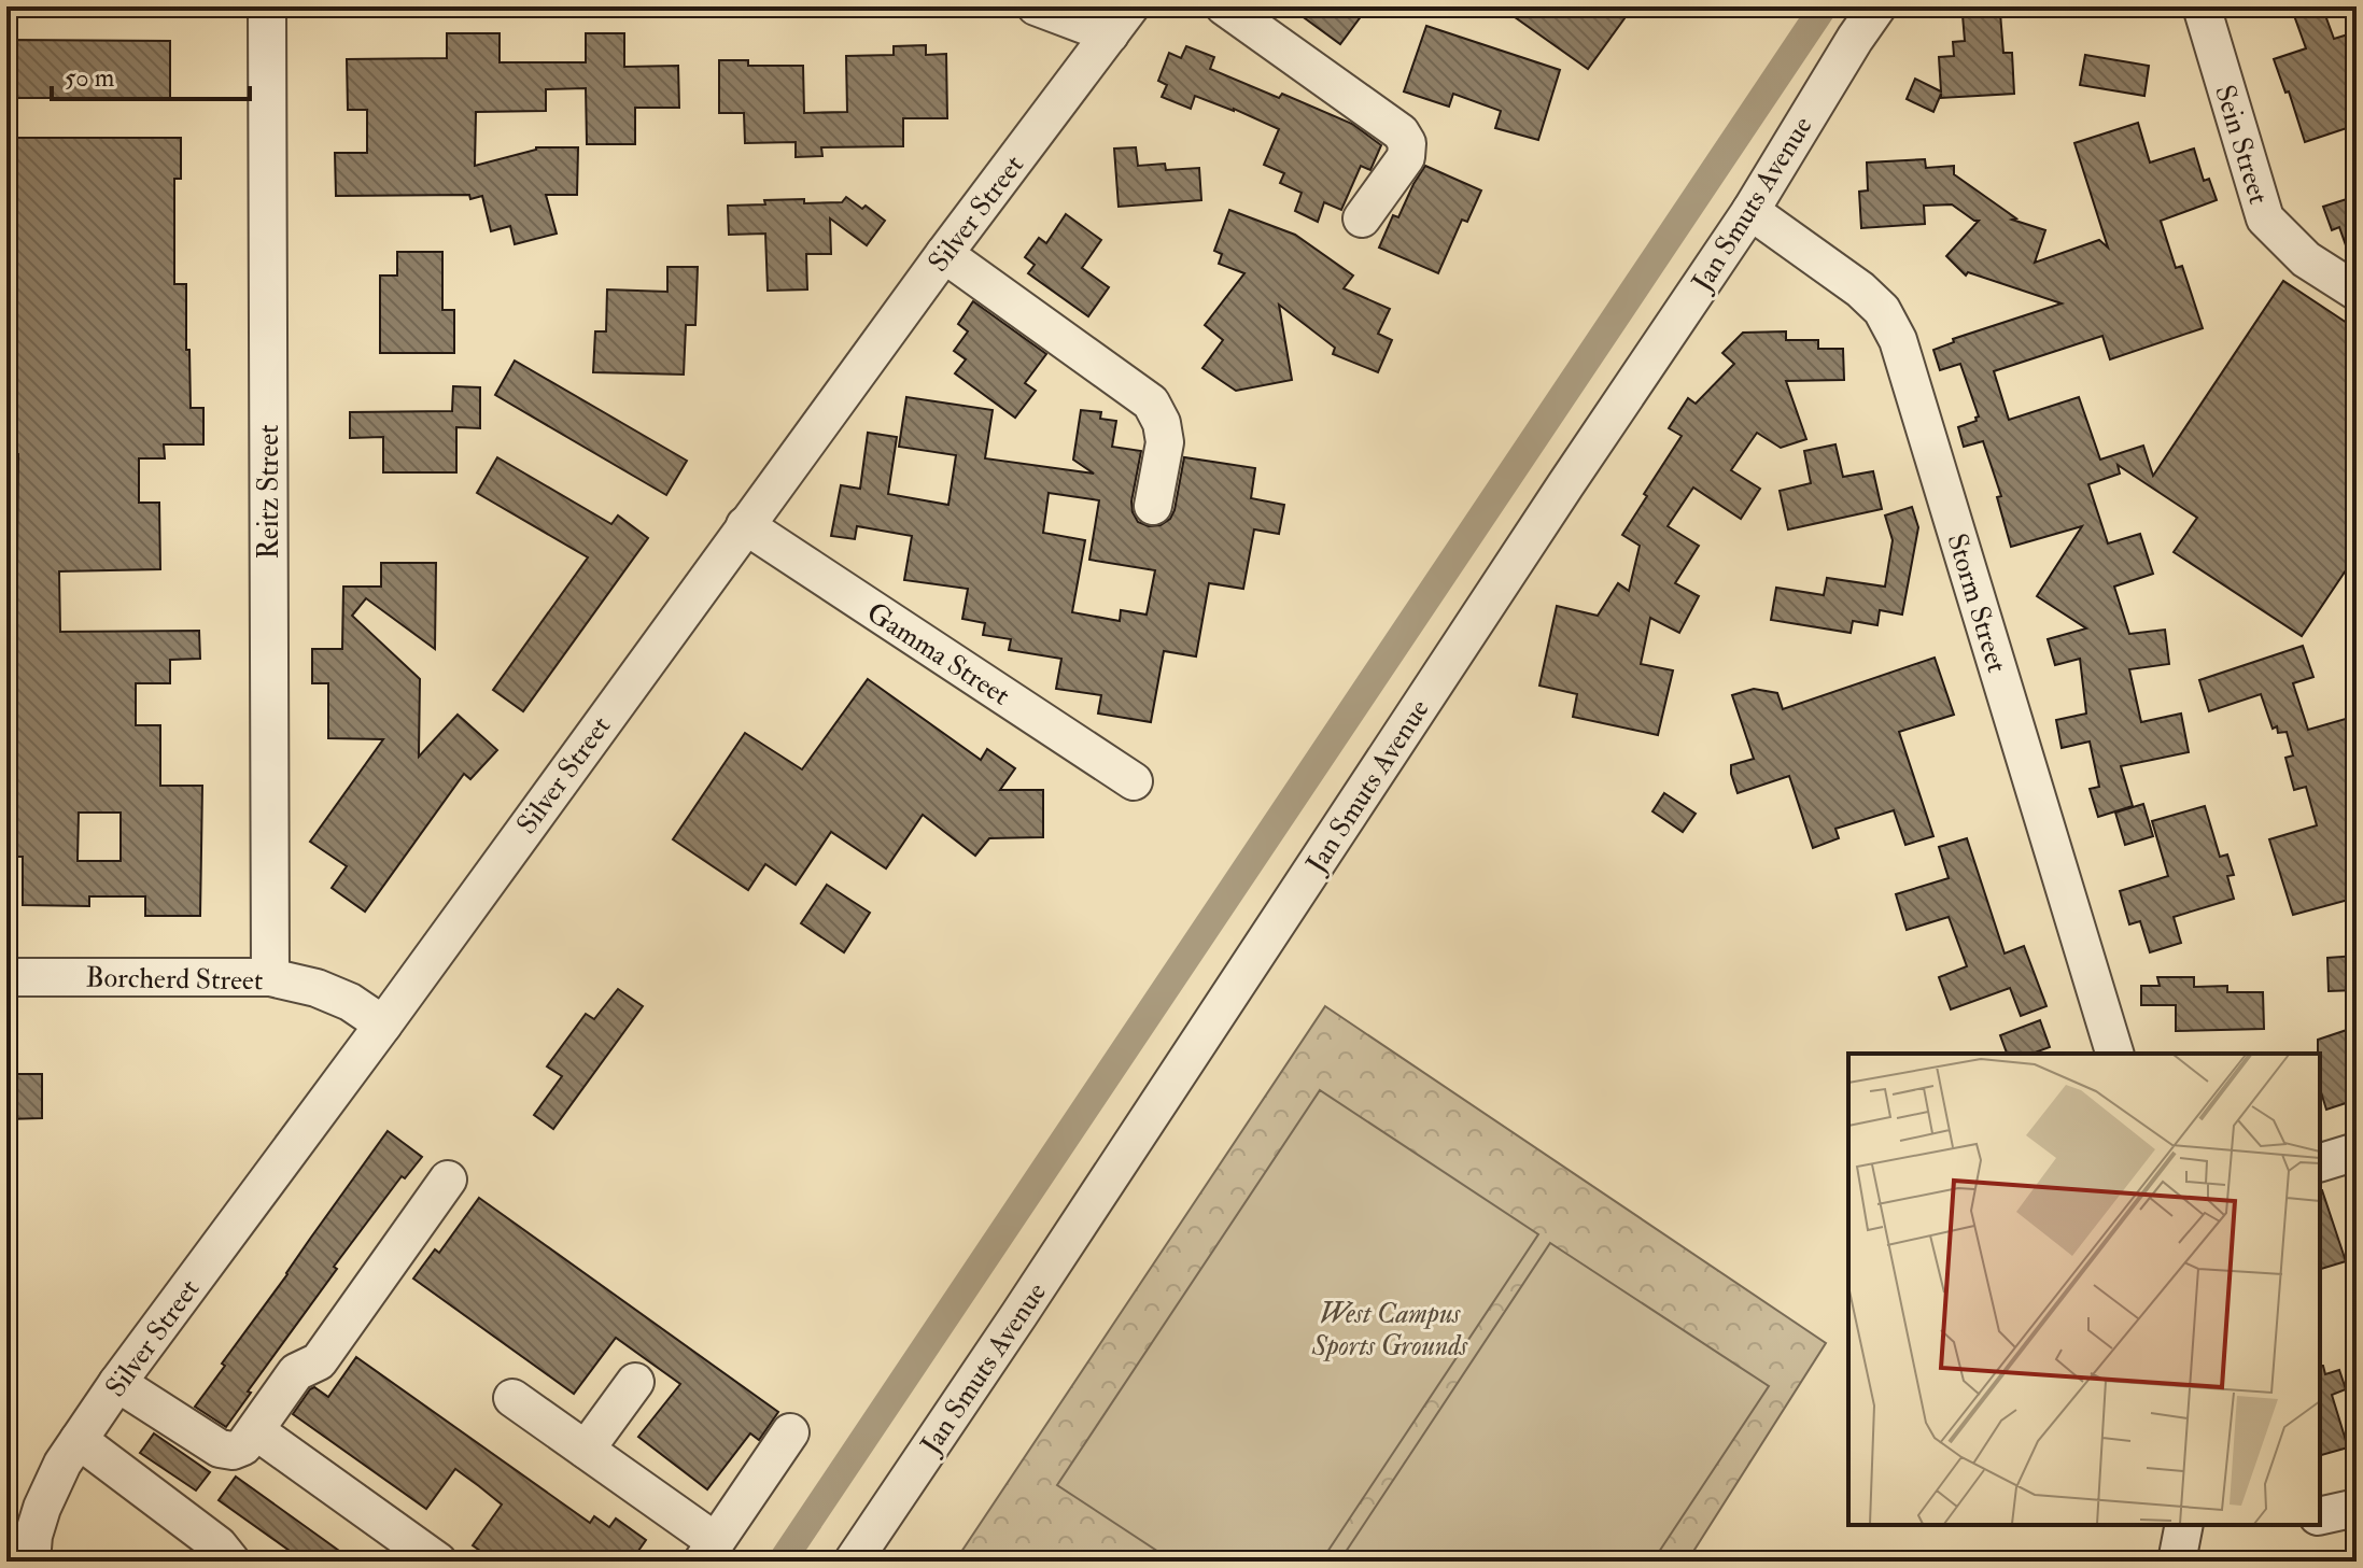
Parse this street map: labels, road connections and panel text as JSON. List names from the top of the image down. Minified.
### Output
{"streets":{"street":["Sein Street","Jan Smuts Avenue","Silver Street","Reitz Street","Storm Street","Gamma Street","Borcherd Street"]},"crossings":[["Jan Smuts Avenue","Storm Street"],["Silver Street","Gamma Street"],["Silver Street","Borcherd Street"],["Reitz Street","Borcherd Street"]],"parks":["West Campus Sports Grounds"],"scale_bar":"50 m"}
